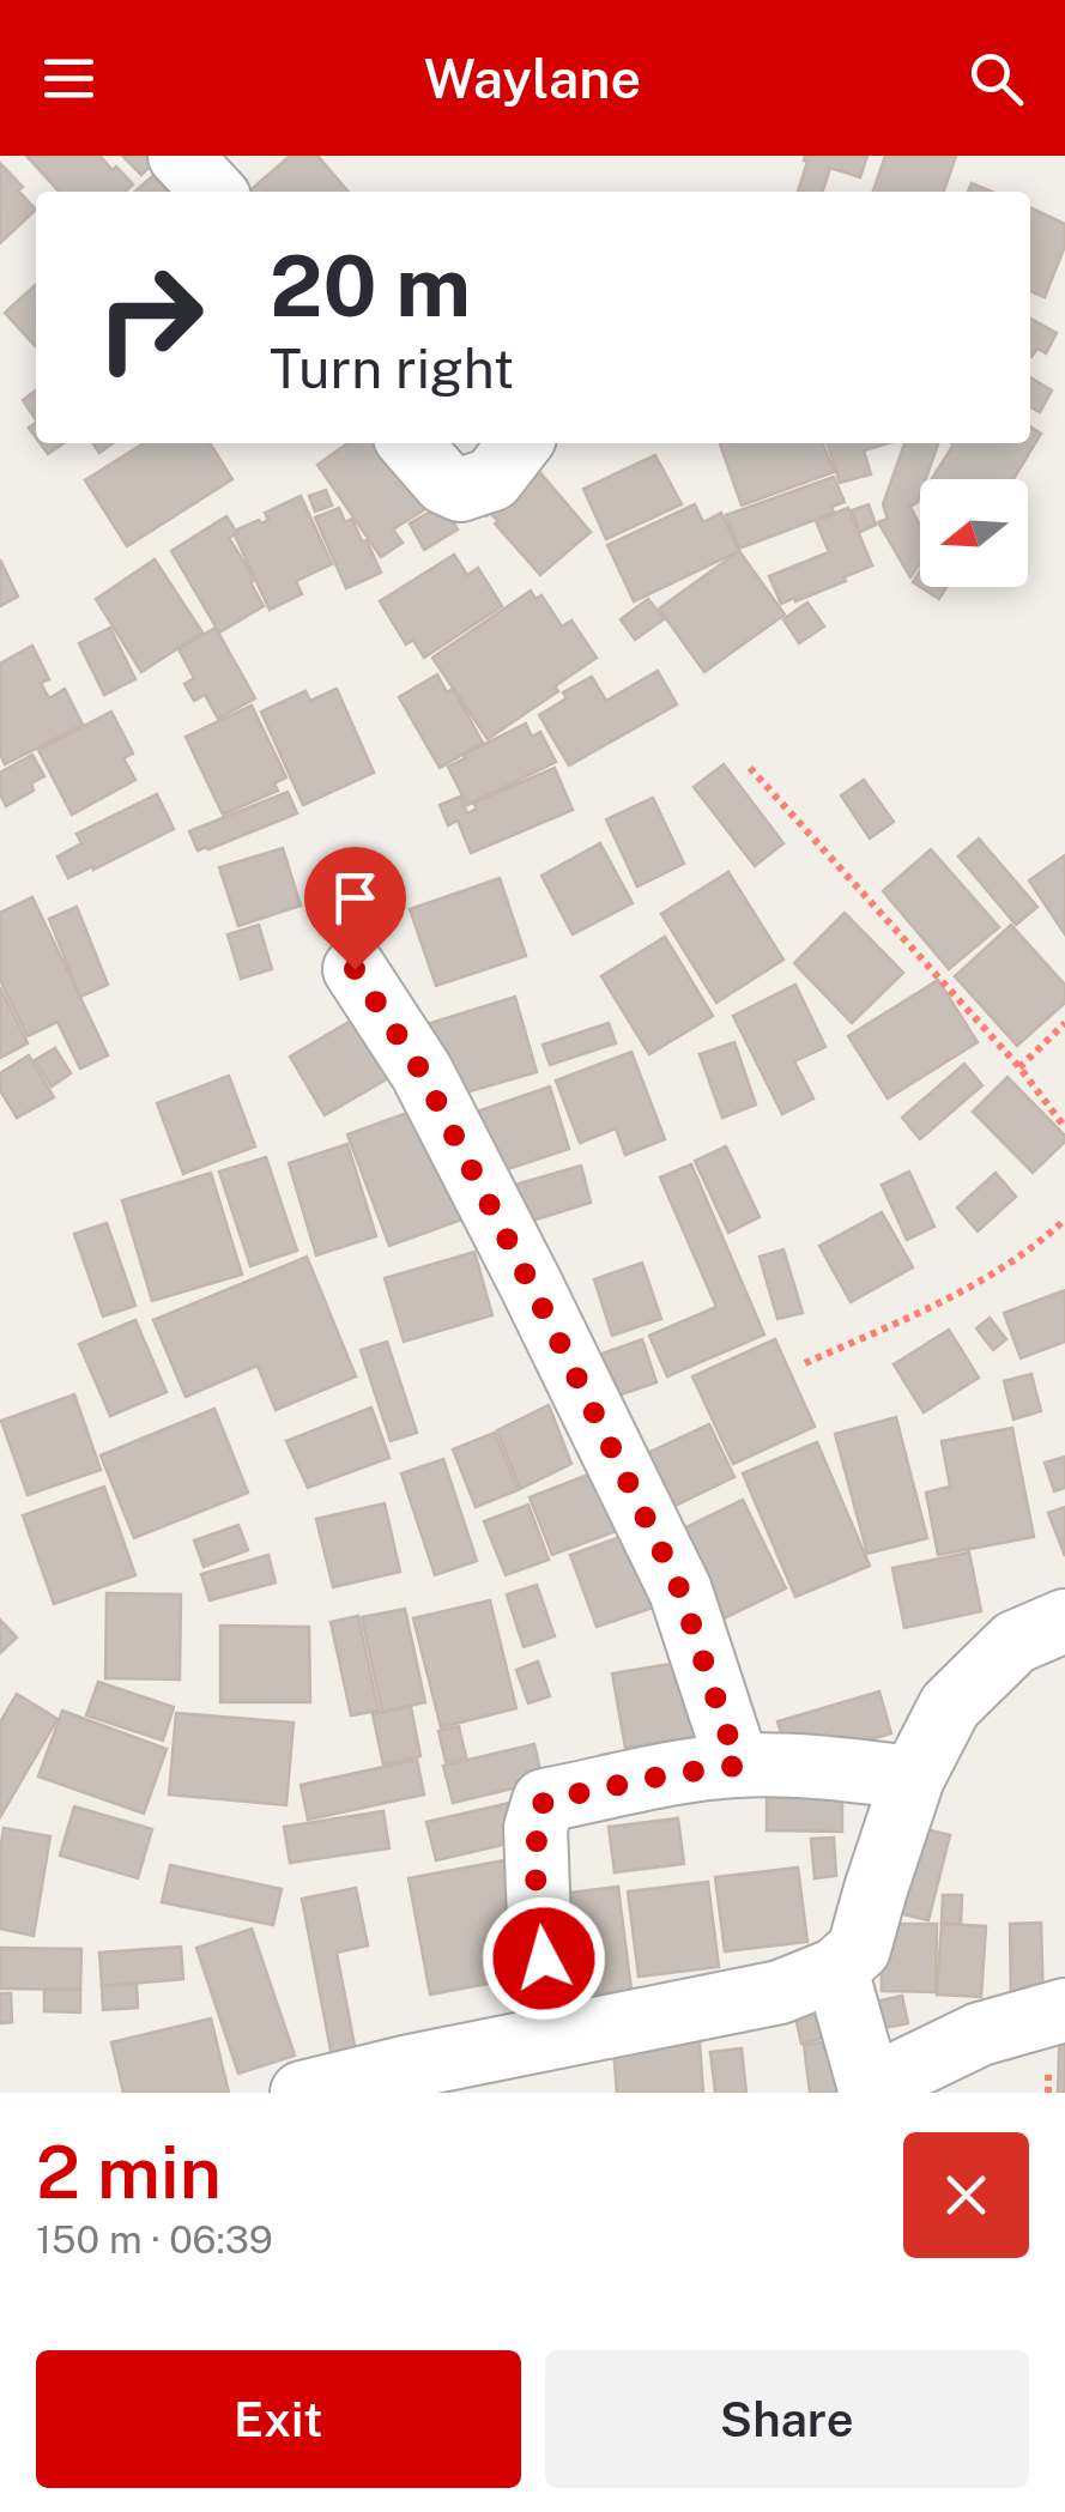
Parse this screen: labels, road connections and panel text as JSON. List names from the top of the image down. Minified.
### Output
{"north":"left","page":{"header":"Waylane","turn":["20 m","Turn right"],"heading":["2 min","150 m · 06:39"],"buttons":["Exit","Share"]}}
